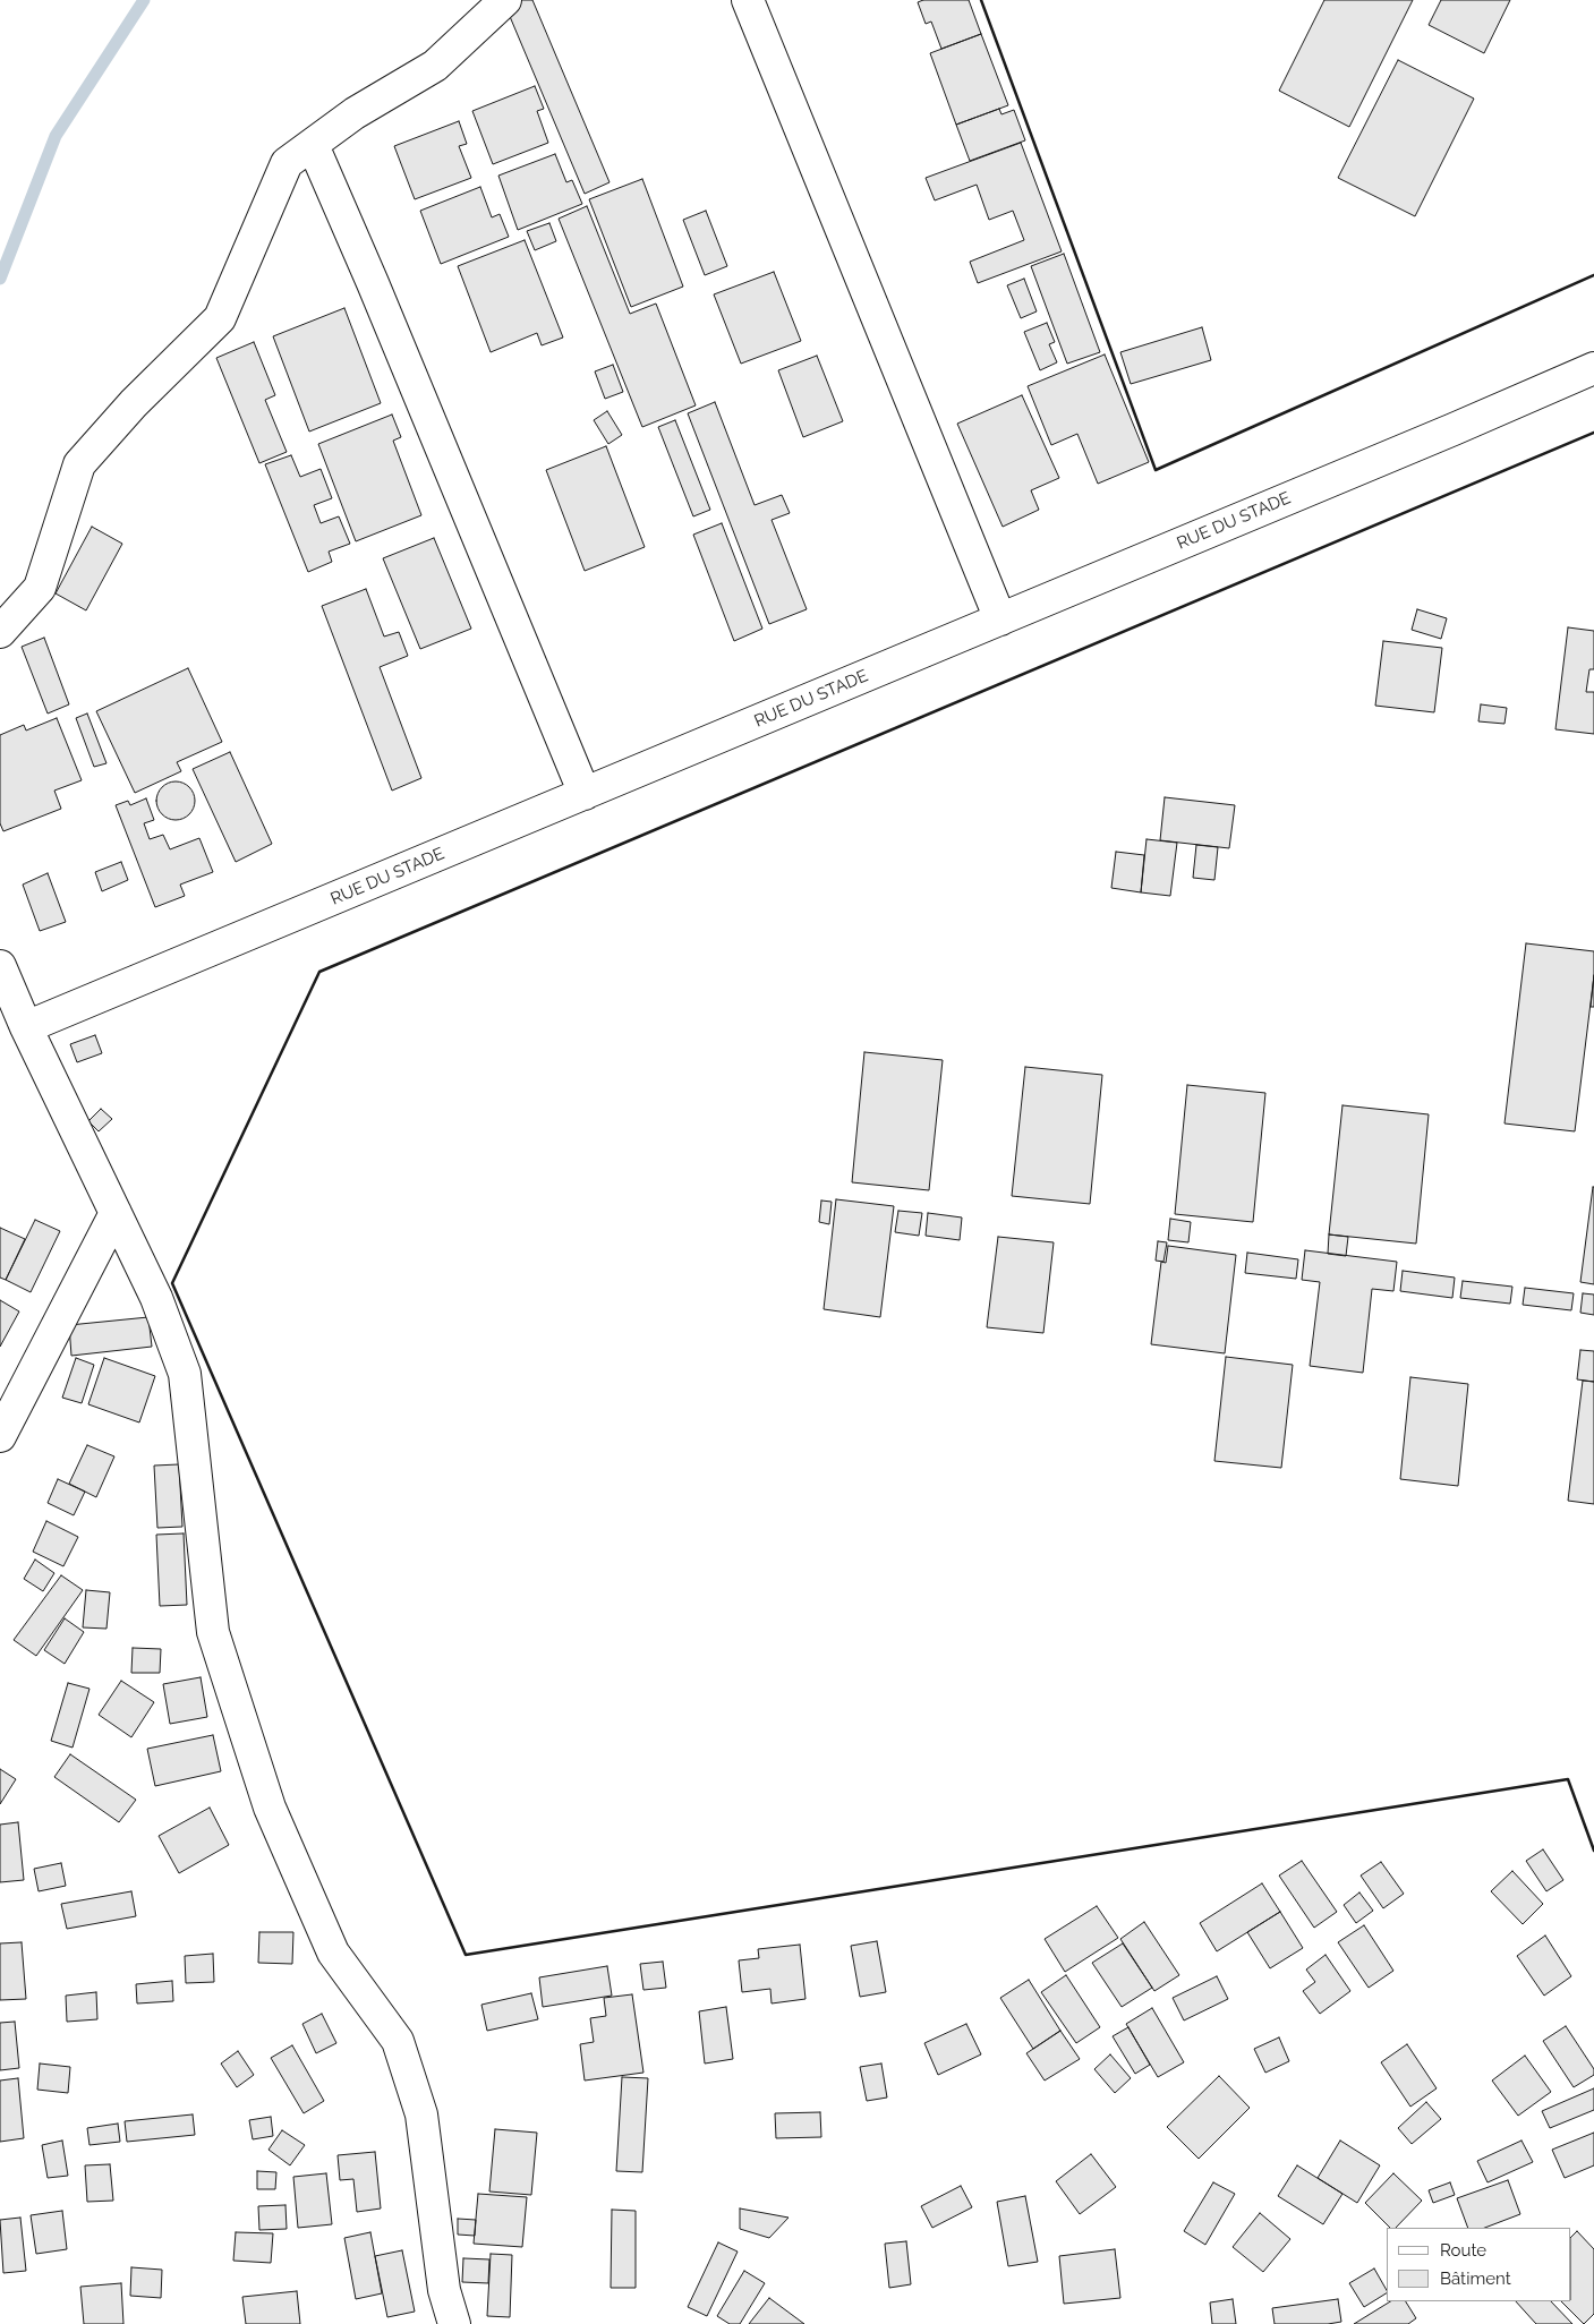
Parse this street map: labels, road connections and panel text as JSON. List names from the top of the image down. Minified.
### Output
{"streets":{"street":["RUE DU STADE"]},"legend":["Route","Bâtiment"]}
